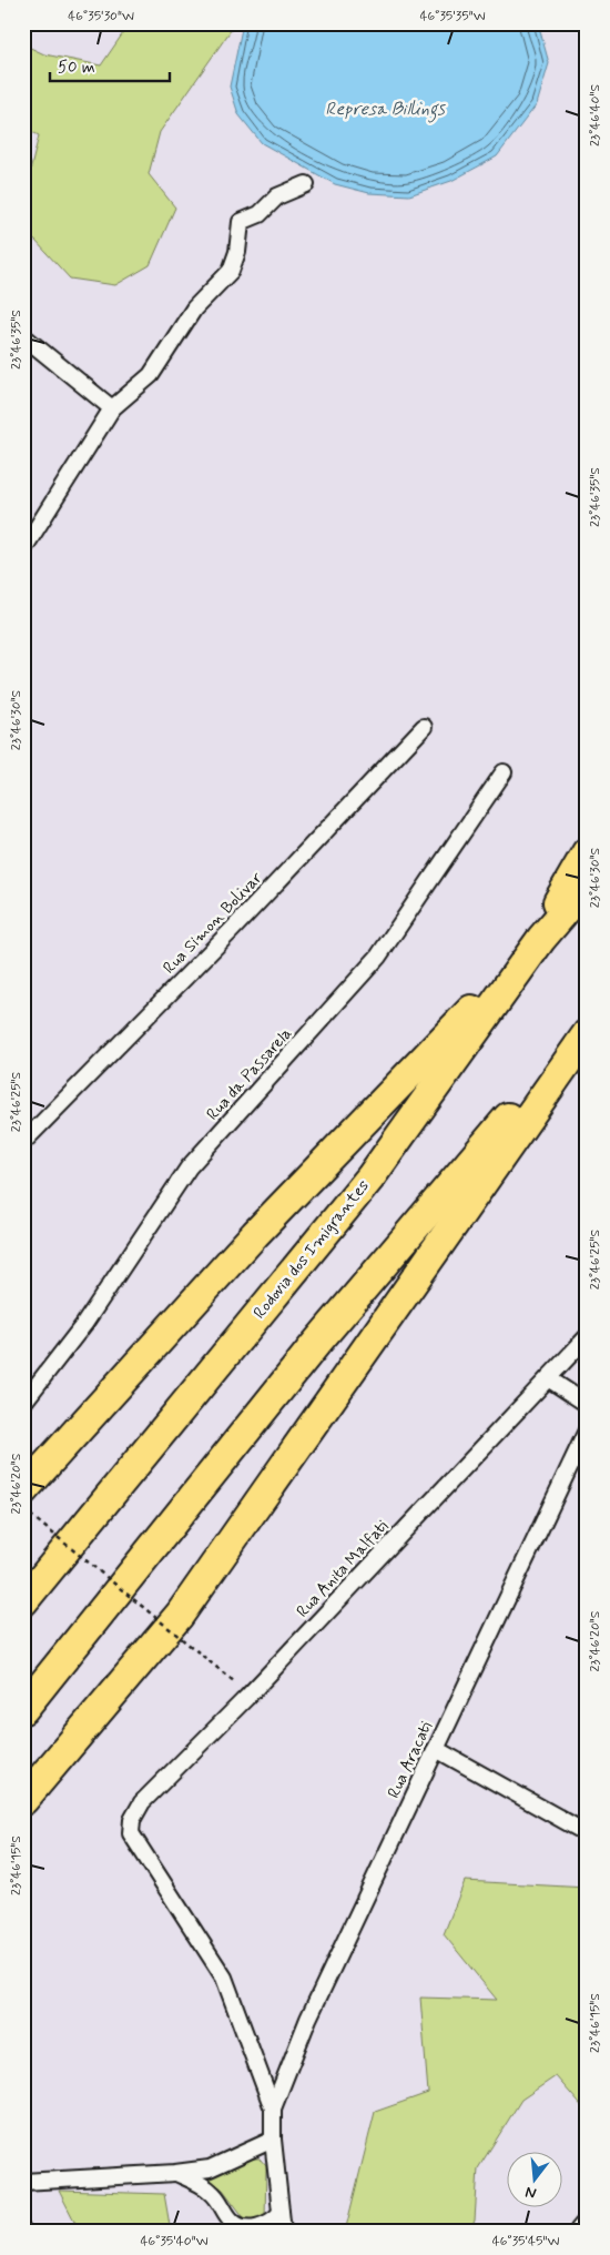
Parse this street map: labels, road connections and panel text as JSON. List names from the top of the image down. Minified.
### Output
{"streets":{"highway":["Rodovia dos Imigrantes"],"street":["Rua Simon Bolivar","Rua da Passarela","Rua Anita Malfati","Rua Aracati"]},"crossings":[["Rua Anita Malfati","Rua Aracati"]],"water":["Represa Billings"],"scale_bar":"50 m","north":"bottom","coordinates":["46°35'30\"W","46°35'35\"W","23°46'40\"S","23°46'35\"S","23°46'30\"S","23°46'25\"S","23°46'20\"S","23°46'15\"S","46°35'40\"W","46°35'45\"W"]}
